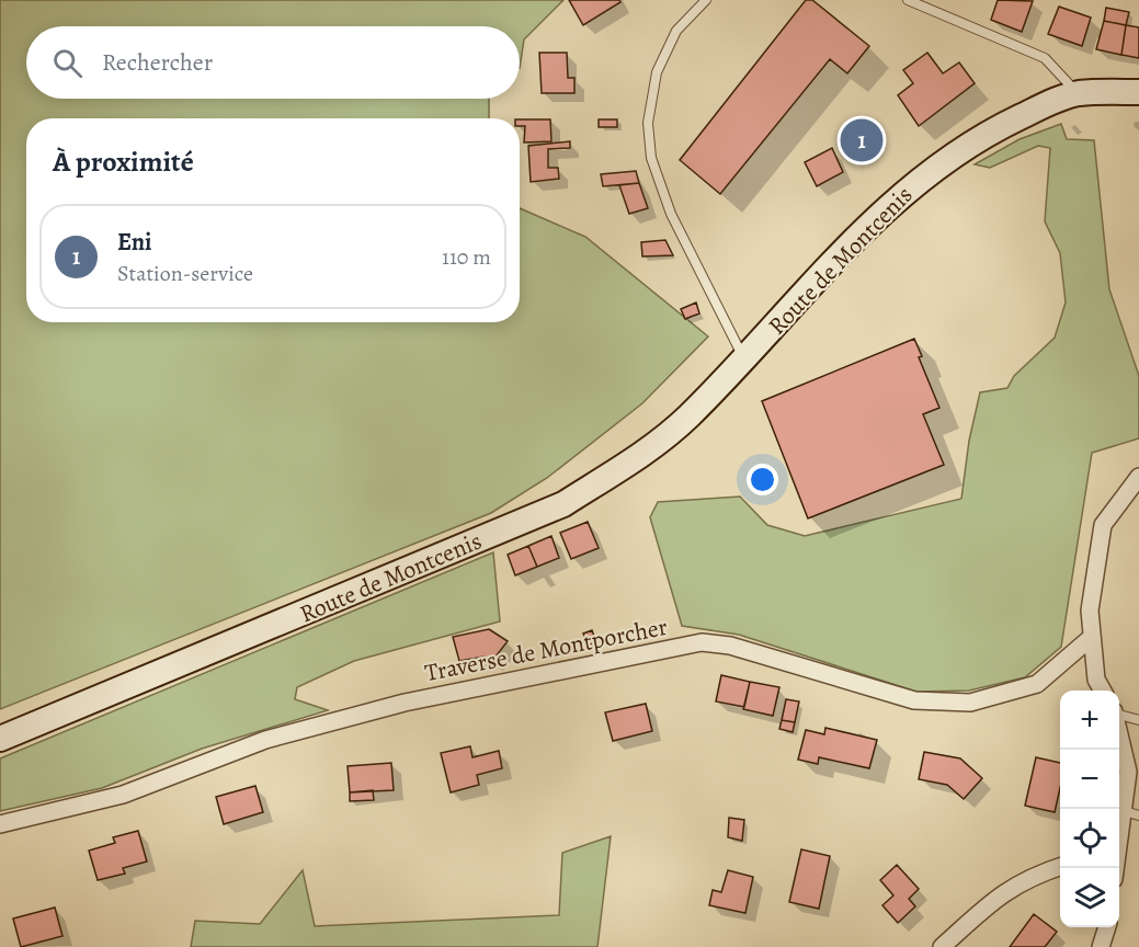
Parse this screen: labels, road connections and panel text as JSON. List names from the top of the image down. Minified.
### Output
{"streets":{"main road":["Route de Montcenis"],"street":["Traverse de Montporcher"]},"page":{"search":"Rechercher","pins":"1","heading":"À proximité","list":[{"mark":"1","name":"Eni","note":"Station-service","value":"110 m"}],"map_buttons":["+","−"]}}
